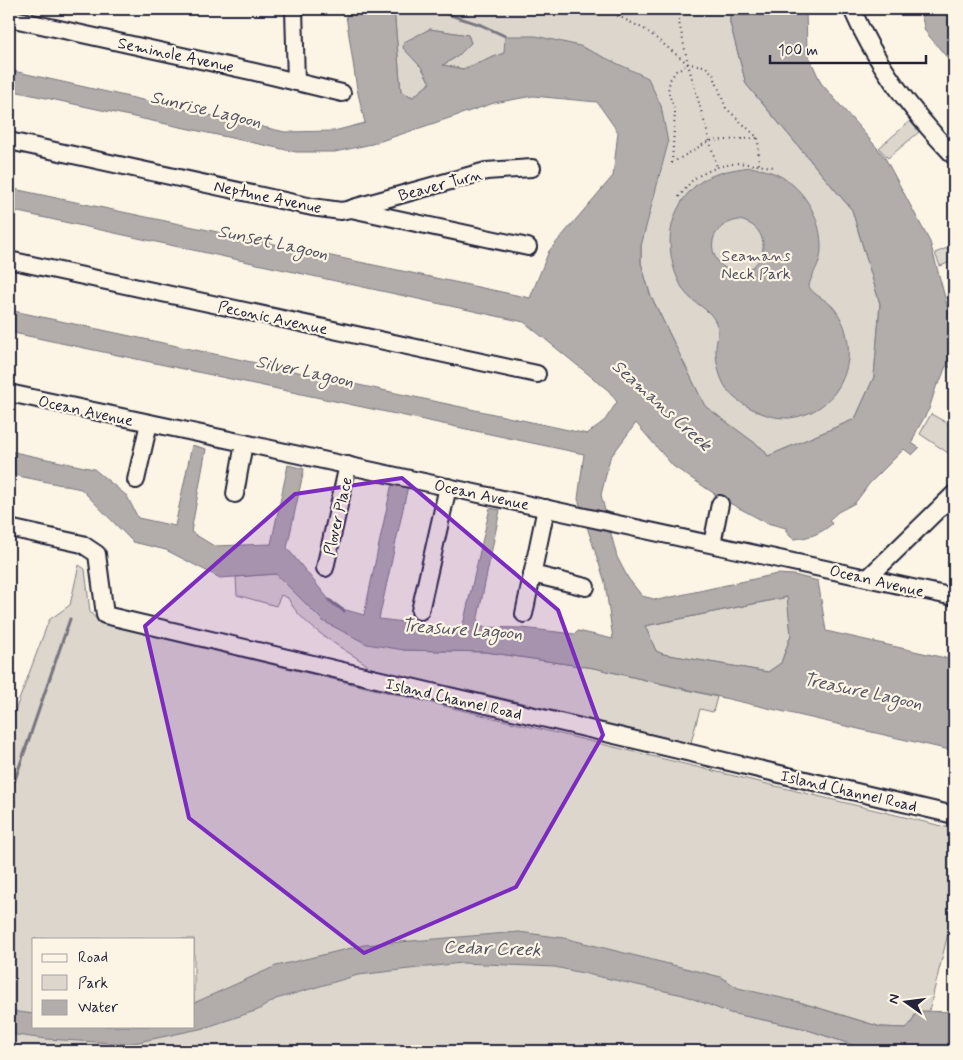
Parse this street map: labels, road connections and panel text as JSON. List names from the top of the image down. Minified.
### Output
{"streets":{"street":["Seminole Avenue","Beaver Turn","Neptune Avenue","Peconic Avenue","Ocean Avenue","Plover Place","Island Channel Road"]},"crossings":[["Beaver Turn","Neptune Avenue"],["Ocean Avenue","Plover Place"]],"water":["Sunrise Lagoon","Sunset Lagoon","Silver Lagoon","Seamans Creek","Treasure Lagoon","Cedar Creek"],"parks":["Seamans Neck Park"],"legend":["Road","Park","Water"],"scale_bar":"100 m","north":"left"}
